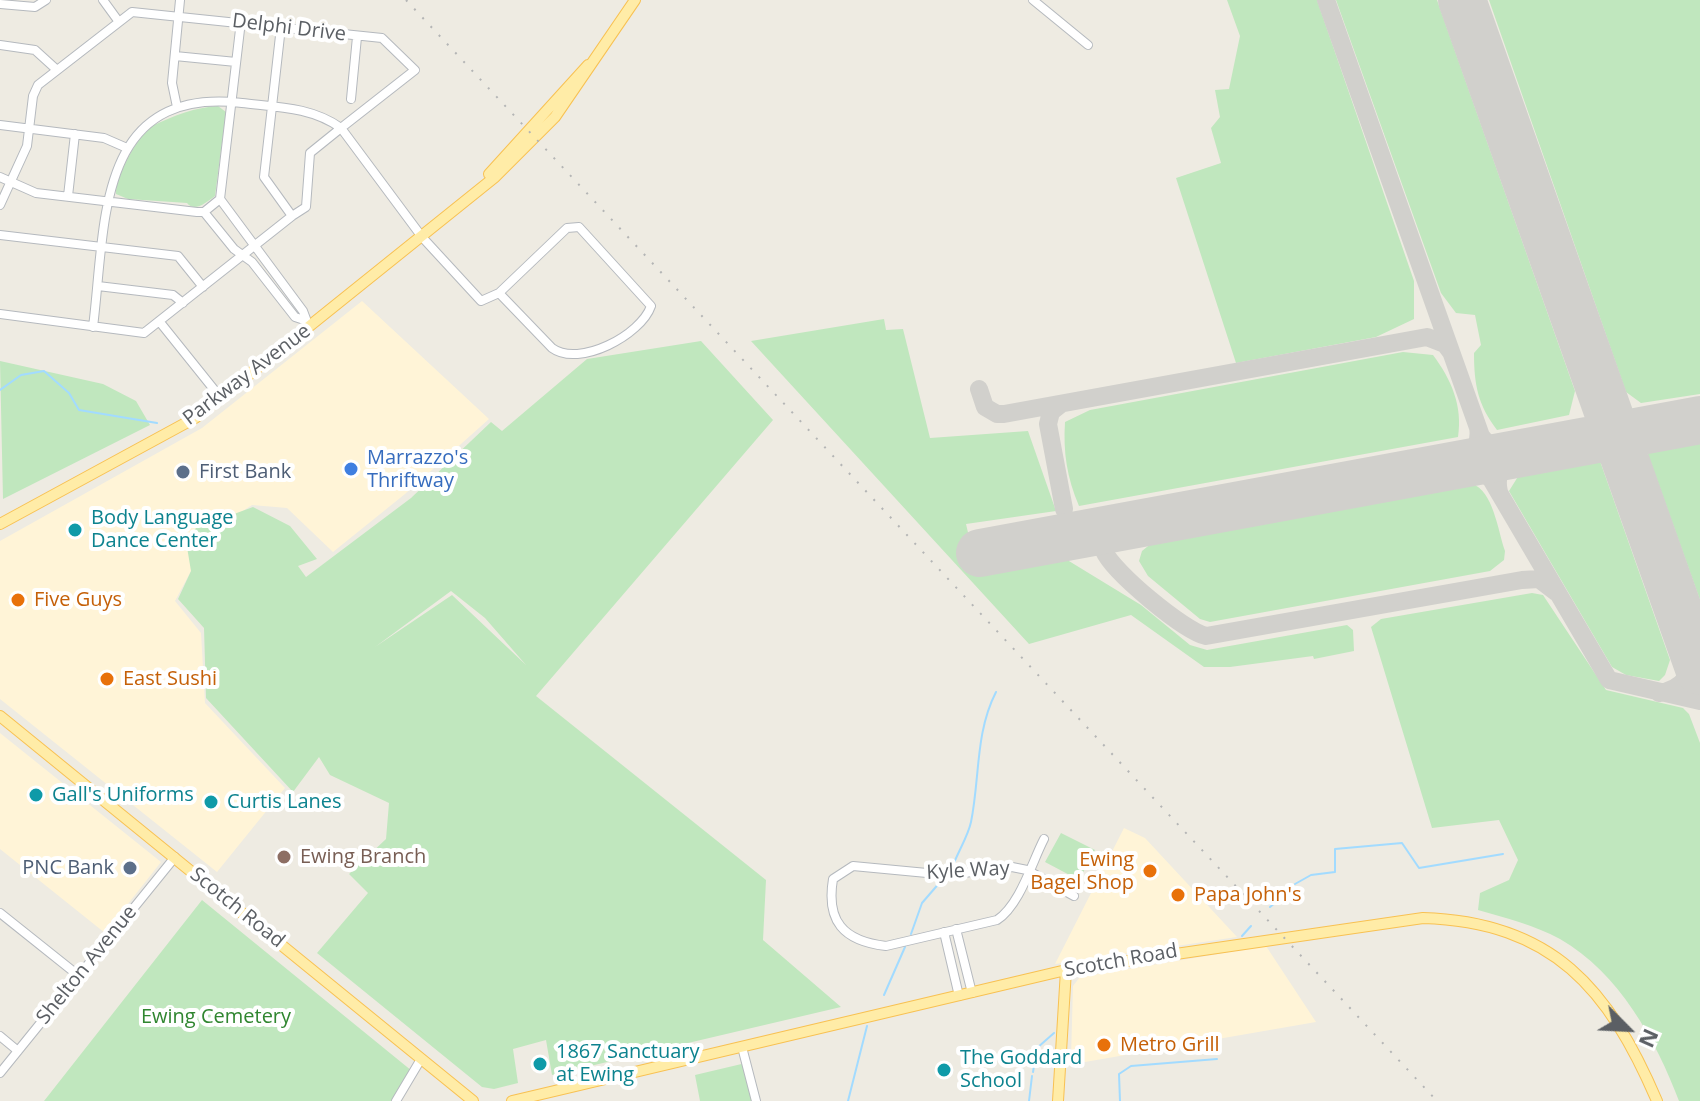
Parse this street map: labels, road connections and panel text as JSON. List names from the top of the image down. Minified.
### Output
{"streets":{"main road":["Parkway Avenue","Scotch Road"],"street":["Delphi Drive","Kyle Way","Shelton Avenue"]},"crossings":[["Scotch Road","Shelton Avenue"]],"parks":["Ewing Cemetery"],"places":["Marrazzo's Thriftway","First Bank","Body Language Dance Center","Five Guys","East Sushi","Gall's Uniforms","Curtis Lanes","Ewing Branch","PNC Bank","Ewing Bagel Shop","Papa John's","Metro Grill","1867 Sanctuary at Ewing","The Goddard School"],"north":"bottom right"}
